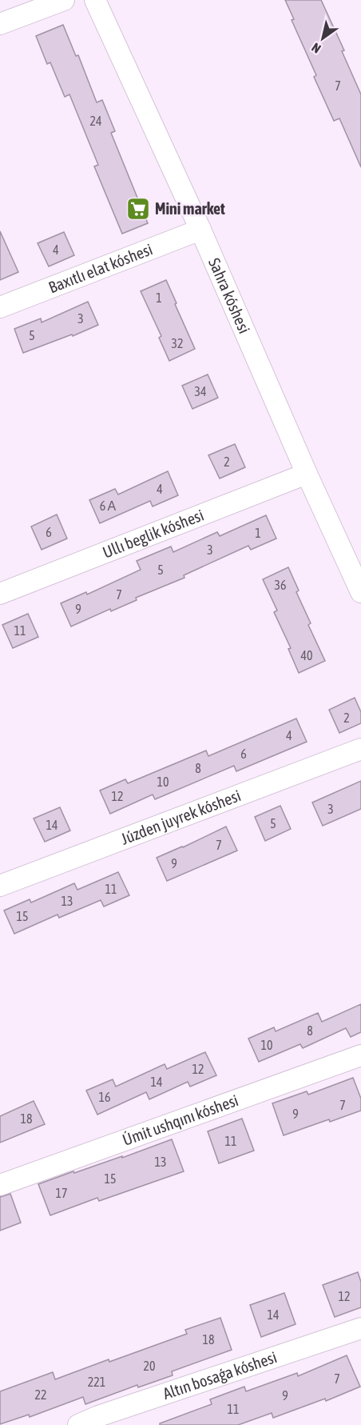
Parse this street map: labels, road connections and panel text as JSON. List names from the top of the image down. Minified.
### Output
{"streets":{"street":["Baxıtlı elat kóshesi","Sahra kóshesi","Ullı beglik kóshesi","Júzden juyrek kóshesi","Úmit ushqını kóshesi","Altın bosaǵa kóshesi"]},"crossings":[["Baxıtlı elat kóshesi","Sahra kóshesi"],["Sahra kóshesi","Ullı beglik kóshesi"]],"places":{"supermarket":["Mini market"]},"house_numbers":["7","24","4","1","3","5","32","34","2","4","6 А","6","1","3","5","36","7","9","11","40","2","4","6","8","10","12","3","5","14","7","9","11","13","15","8","10","12","14","16","7","9","18","11","13","15","17","12","14","18","20","7","221","22","9","11"],"north":"bottom left"}
